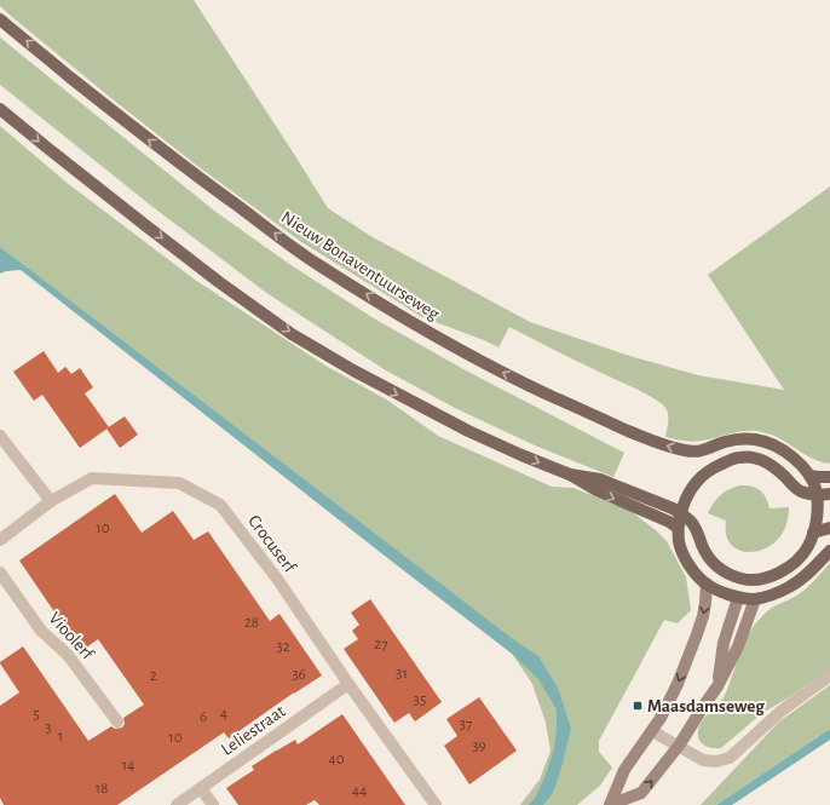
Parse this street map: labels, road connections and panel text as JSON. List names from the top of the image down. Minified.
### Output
{"streets":{"main road":["Nieuw Bonaventuurseweg"],"street":["Crocuserf","Vioolerf","Leliestraat"]},"crossings":[["Crocuserf","Leliestraat"]],"places":{"transit":["Maasdamseweg"]},"house_numbers":["10","28","27","32","31","36","2","35","4","5","6","37","3","1","10","39","40","14","18","44"]}
